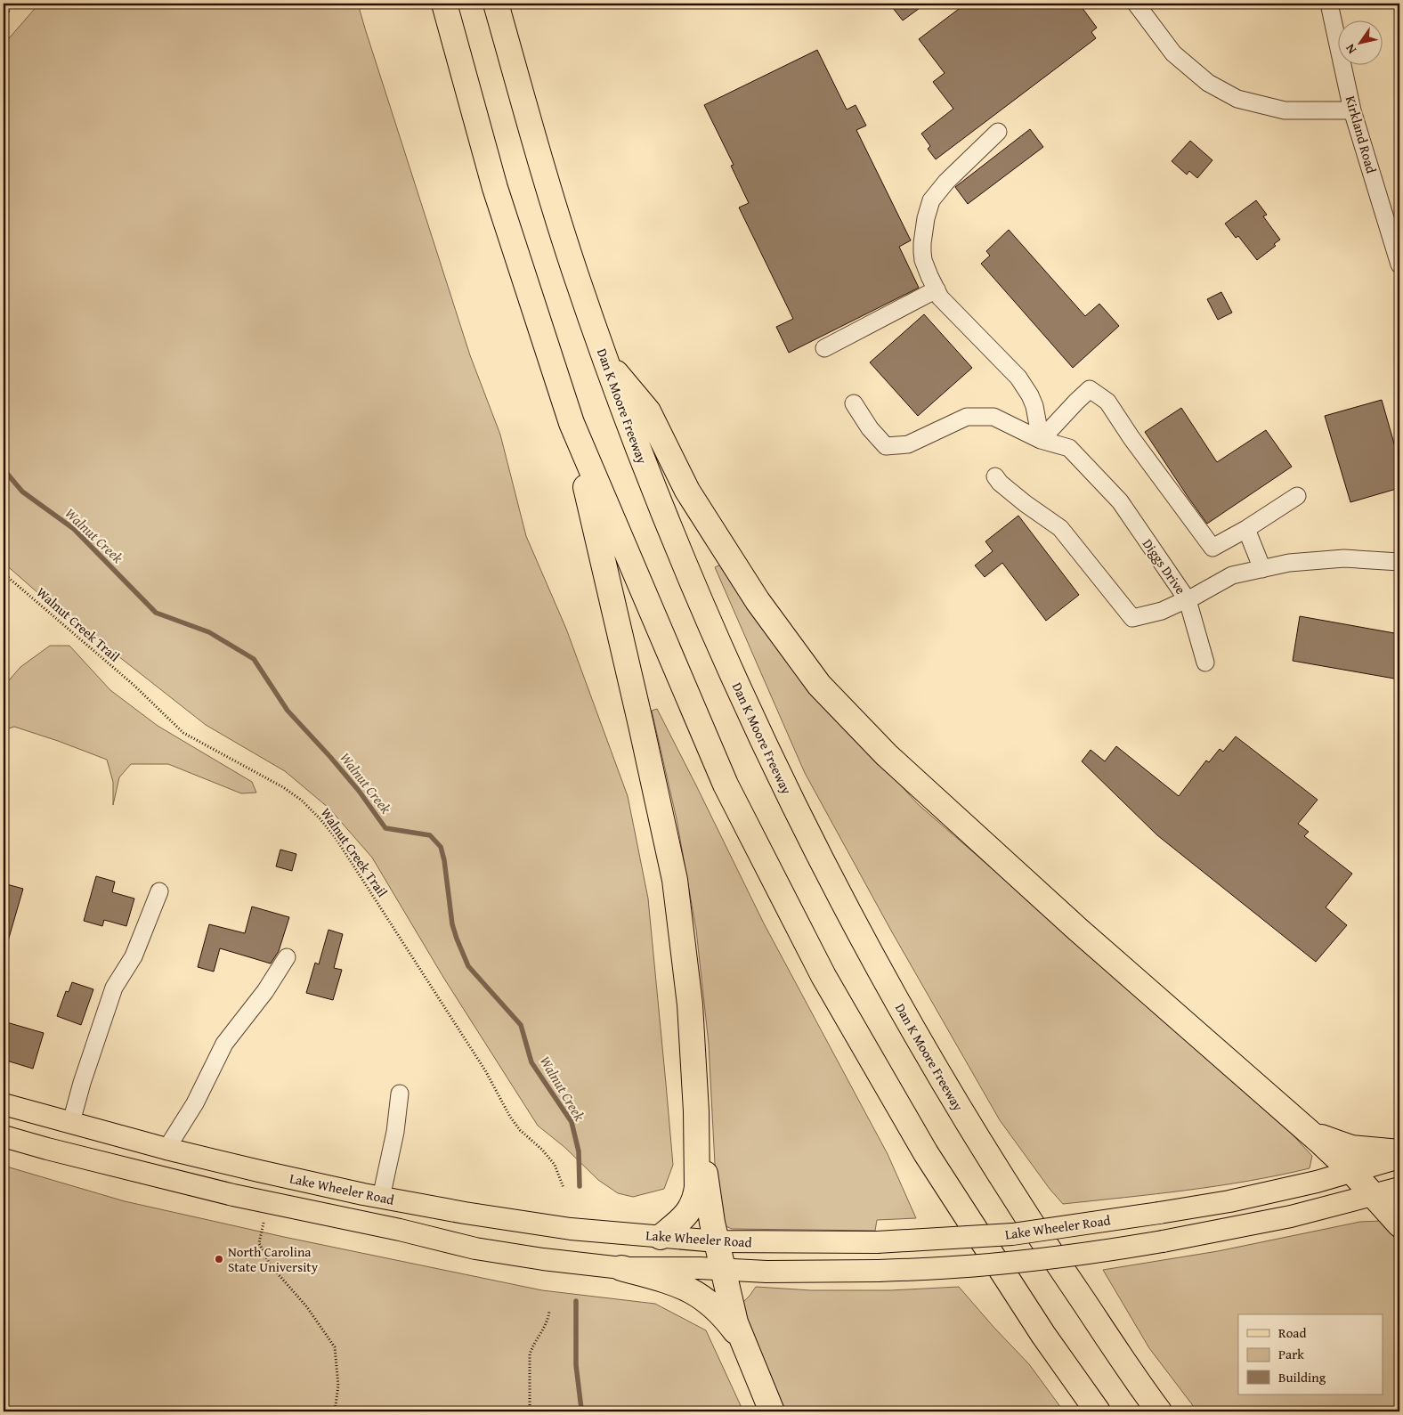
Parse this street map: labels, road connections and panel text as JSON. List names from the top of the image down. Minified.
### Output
{"streets":{"highway":["Dan K Moore Freeway"],"main road":["Lake Wheeler Road"],"street":["Kirkland Road","Diggs Drive"],"path":["Walnut Creek Trail"]},"water":["Walnut Creek"],"places":["North Carolina State University"],"legend":["Road","Park","Building"],"north":"bottom left"}
